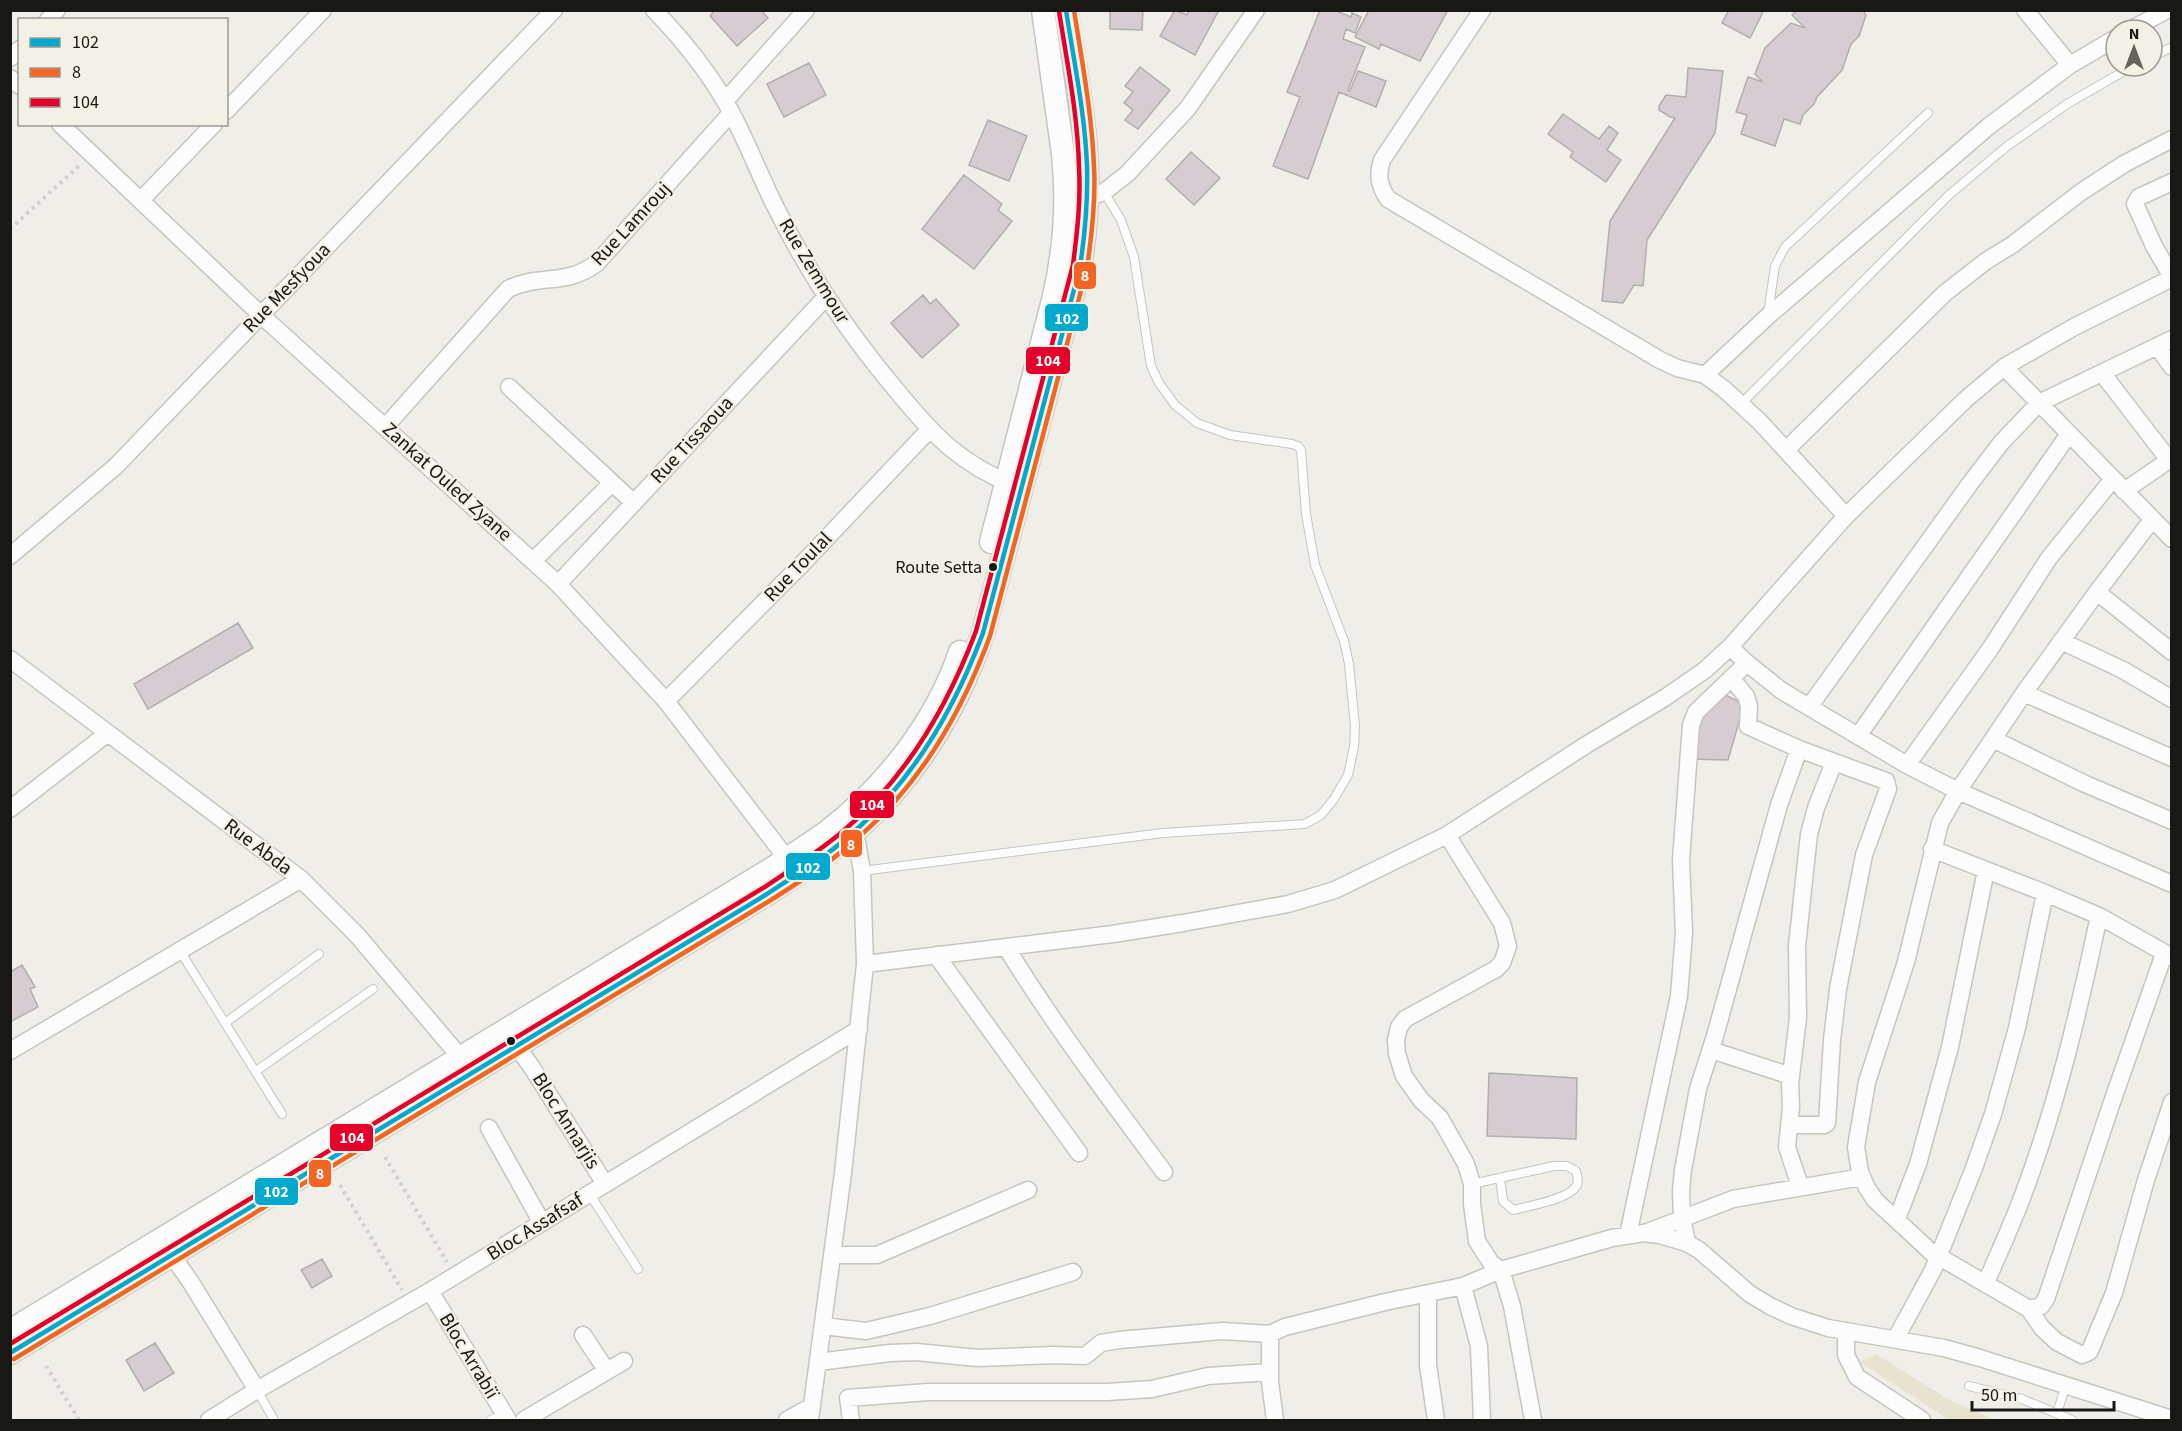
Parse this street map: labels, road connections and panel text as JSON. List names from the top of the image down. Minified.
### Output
{"streets":{"street":["Rue Lamrouj","Rue Zemmour","Rue Mesfyoua","Rue Tissaoua","Zankat Ouled Zyane","Rue Toulal","Rue Abda","Bloc Annarjis","Bloc Assafsaf","Bloc Arrabiï"]},"crossings":[["Rue Lamrouj","Rue Zemmour"],["Rue Lamrouj","Zankat Ouled Zyane"],["Rue Zemmour","Rue Tissaoua"],["Rue Zemmour","Rue Toulal"],["Rue Mesfyoua","Zankat Ouled Zyane"],["Rue Tissaoua","Zankat Ouled Zyane"],["Zankat Ouled Zyane","Rue Toulal"],["Bloc Annarjis","Bloc Assafsaf"],["Bloc Assafsaf","Bloc Arrabiï"]],"places":["Route Setta"],"lines":["transit line 102","transit line 8","transit line 104"],"legend":["102","8","104"],"scale_bar":"50 m","north":"top"}
